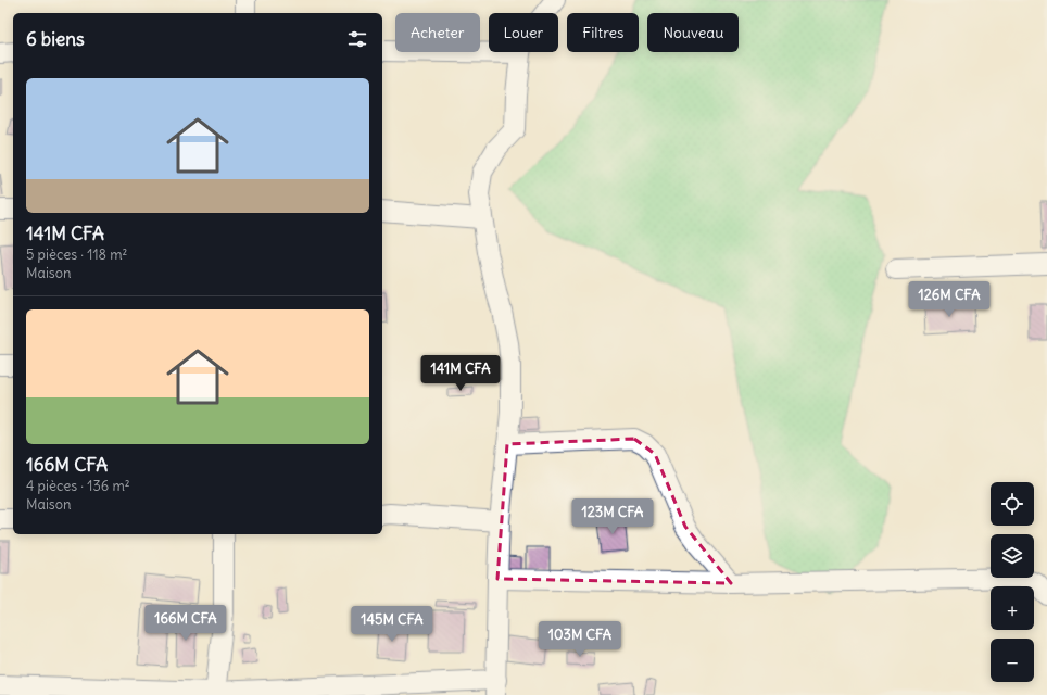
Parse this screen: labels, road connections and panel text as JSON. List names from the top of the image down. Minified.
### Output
{"page":{"chip":["Acheter","Louer","Filtres","Nouveau"],"heading":"6 biens","list":[{"name":"141M CFA","note":"5 pièces · 118 m² · Maison"},{"name":"166M CFA","note":"4 pièces · 136 m² · Maison"}],"price":["126M CFA","141M CFA","123M CFA","166M CFA","145M CFA","103M CFA"],"map_buttons":["+","−"]}}
